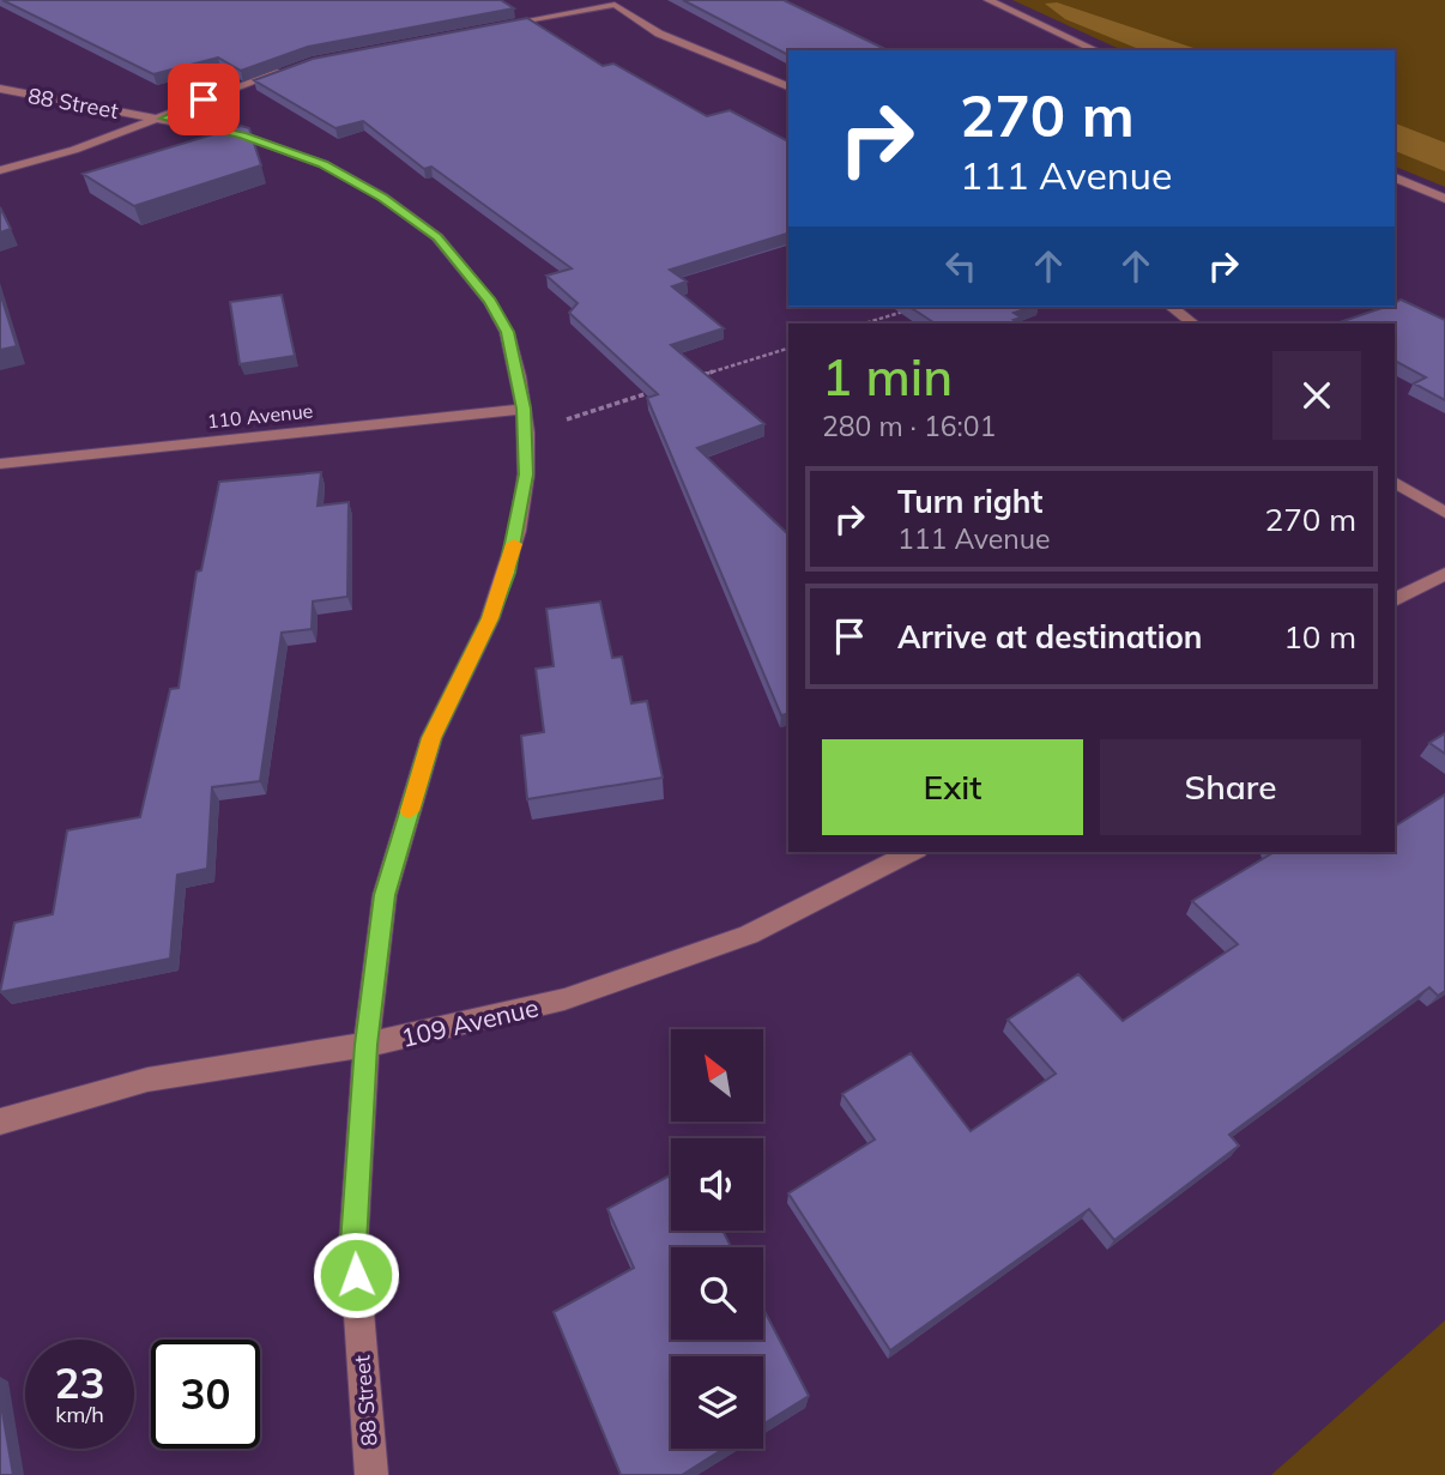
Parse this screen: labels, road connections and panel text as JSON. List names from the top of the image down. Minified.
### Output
{"streets":{"street":["88 Street","110 Avenue","109 Avenue"]},"crossings":[["88 Street","110 Avenue"],["88 Street","109 Avenue"]],"north":"top left","page":{"turn":["270 m","111 Avenue"],"heading":["1 min","280 m · 16:01"],"list":[{"name":"Turn right","note":"111 Avenue","value":"270 m"},{"name":"Arrive at destination","value":"10 m"}],"buttons":["Exit","Share"],"speed":"23 km/h","limit":"30"}}
